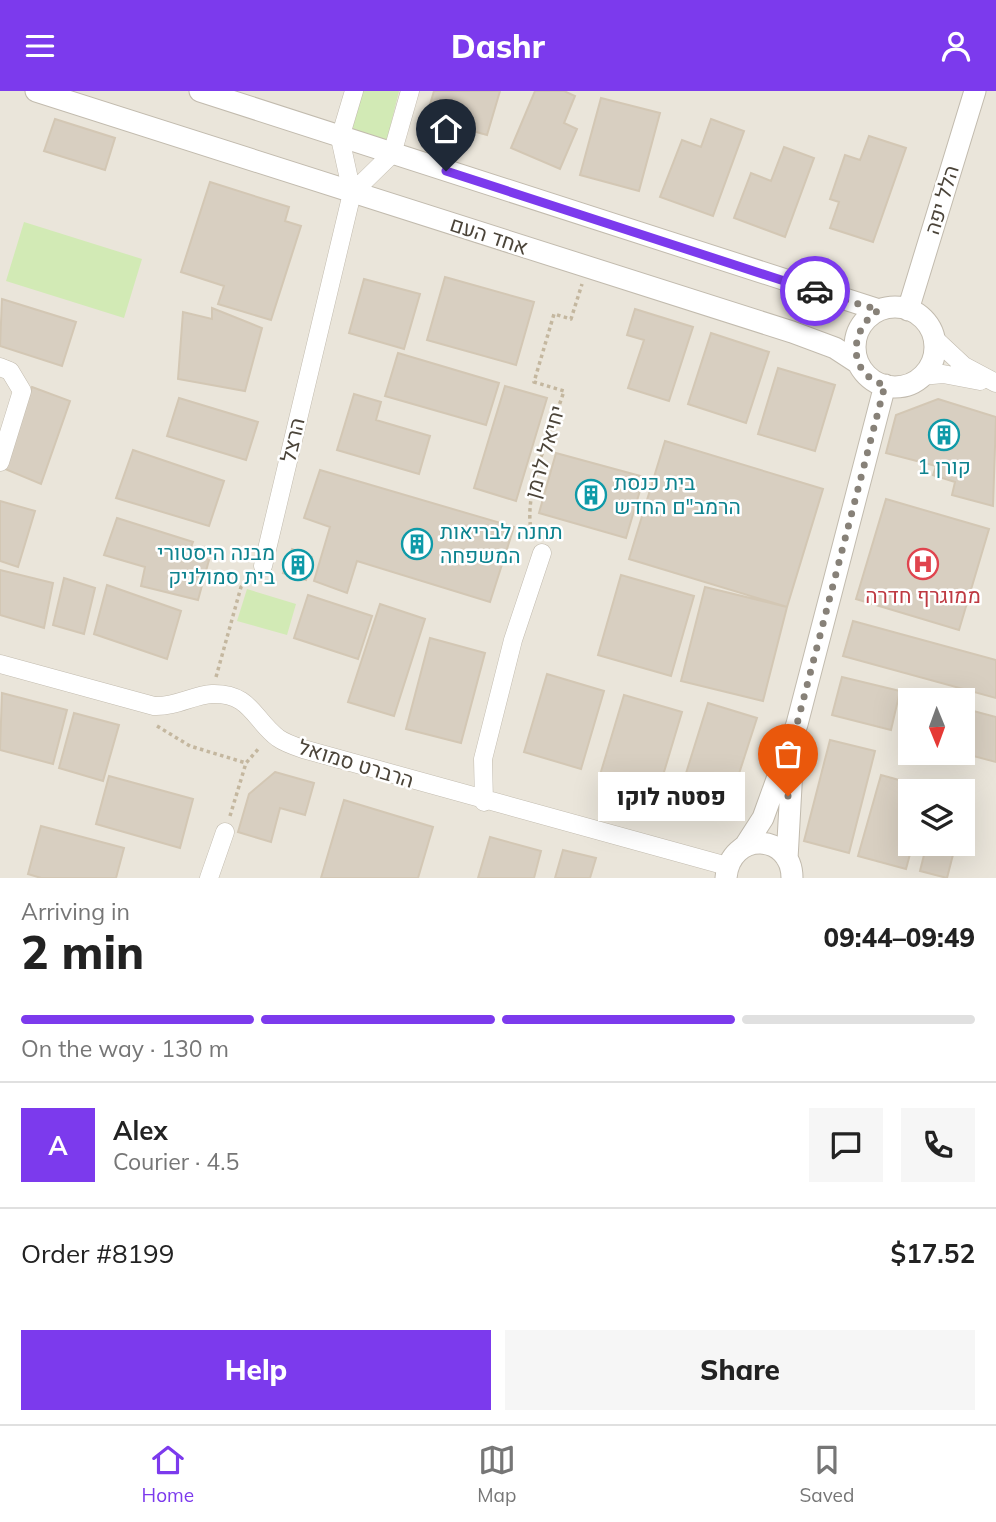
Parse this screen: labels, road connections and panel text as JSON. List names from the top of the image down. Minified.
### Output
{"streets":{"street":["הלל יפה","אחד העם","הרצל","הרברט סמואל"],"path":["יחיאל לרמן"]},"crossings":[["הלל יפה","אחד העם"],["אחד העם","הרצל"],["אחד העם","יחיאל לרמן"]],"places":{"building":["קורן 1","בית כנסת הרמב\"ם החדש","תחנה לבריאות המשפחה","מבנה היסטורי בית סמולניק"],"hospital":["ממוגרף חדרה"],"other":["פסטה לוקו"]},"north":"bottom","page":{"header":"Dashr","bubble":"פסטה לוקו","heading":["2 min","Arriving in","09:44–09:49"],"panel":["Alex","Courier · 4.5","Order #8199","$17.52"],"bar":"On the way · 130 m","round":"A","buttons":["Help","Share"],"tabs":["Home","Map","Saved"]}}
